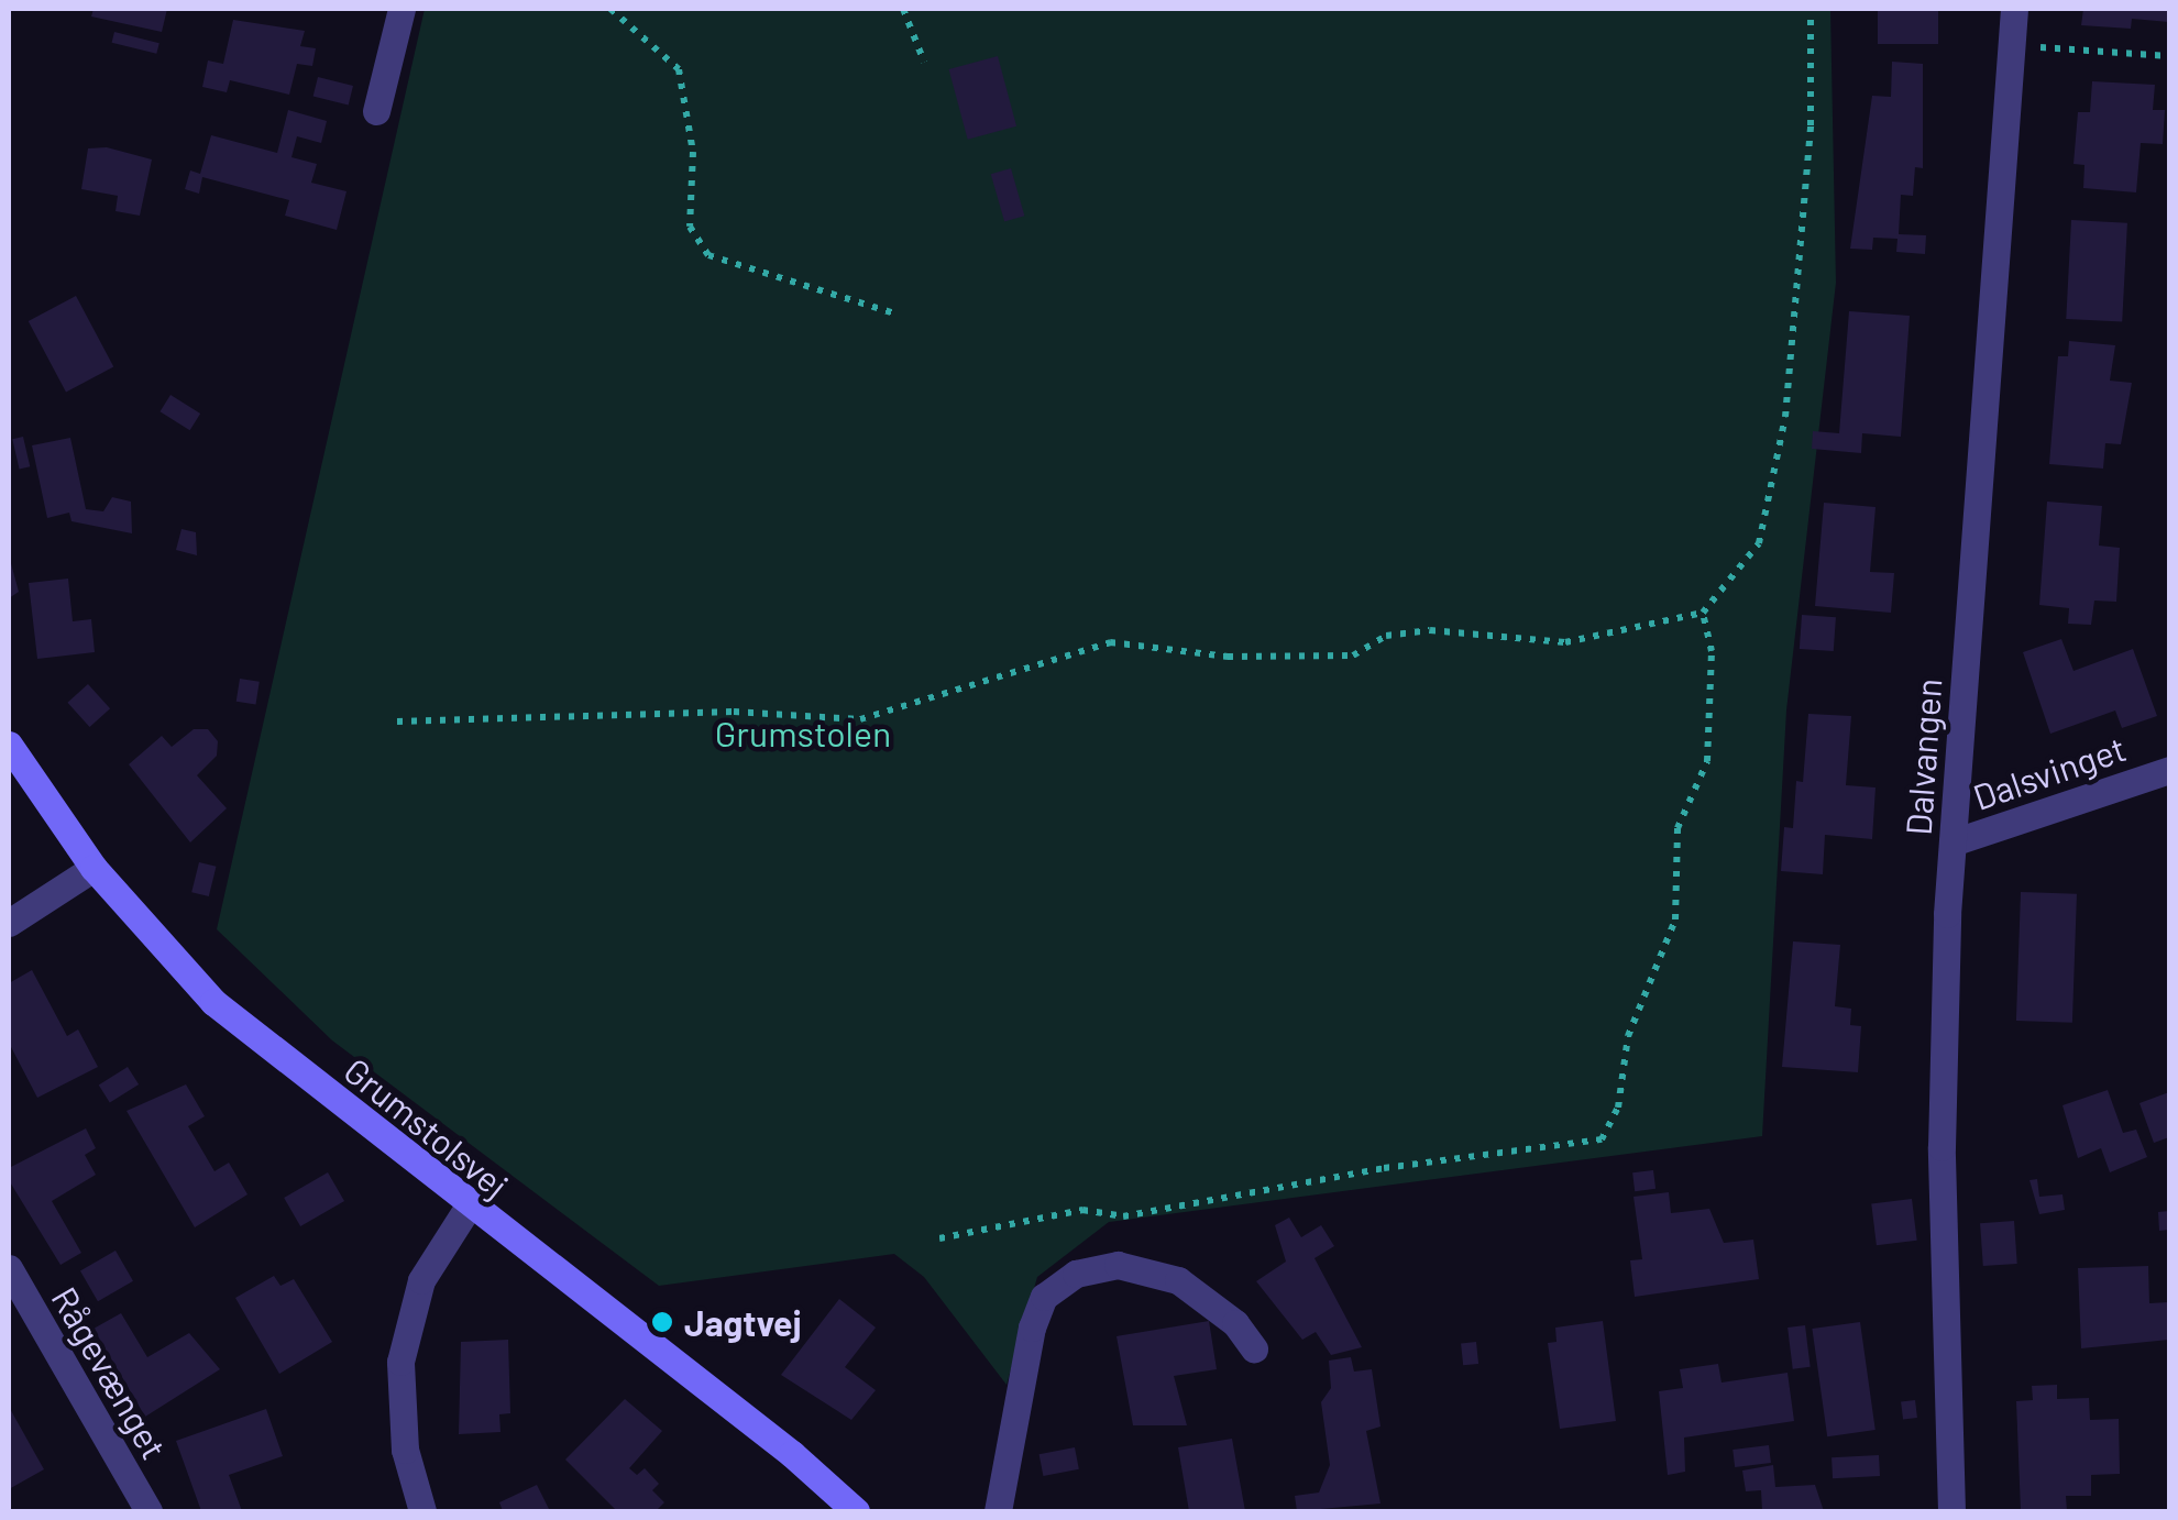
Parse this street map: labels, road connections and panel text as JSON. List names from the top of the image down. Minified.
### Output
{"streets":{"street":["Dalvangen","Dalsvinget","Grumstolsvej","Rågevænget"]},"crossings":[["Dalvangen","Dalsvinget"]],"parks":["Grumstolen"],"places":["Jagtvej"]}
